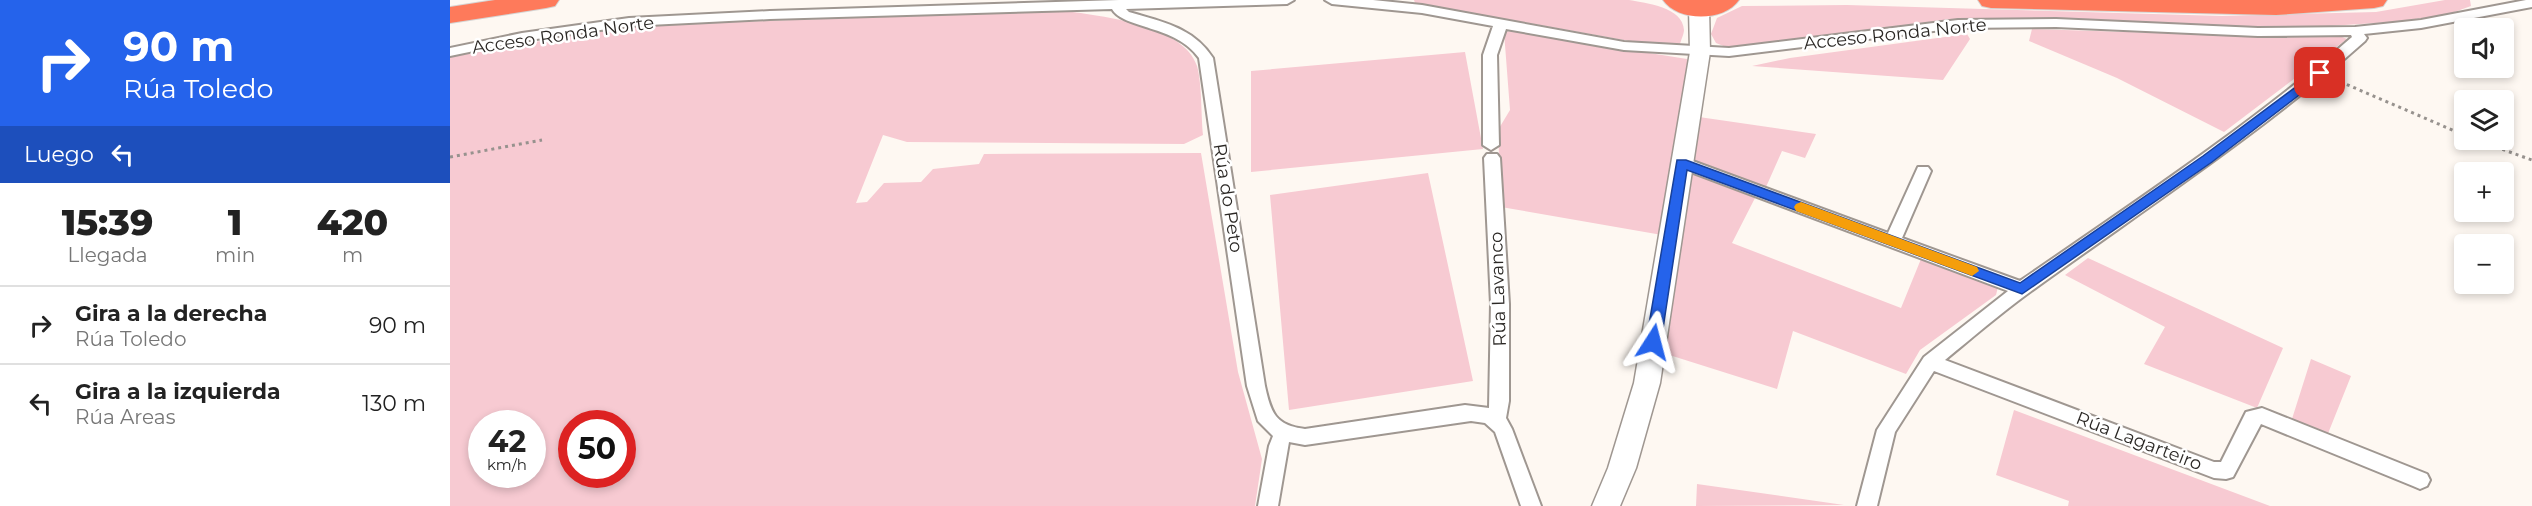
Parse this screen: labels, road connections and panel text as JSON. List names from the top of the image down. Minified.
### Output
{"streets":{"street":["Acceso Ronda Norte","Rúa do Peto","Rúa Lavanco","Rúa Lagarteiro"]},"crossings":[["Acceso Ronda Norte","Rúa do Peto"],["Acceso Ronda Norte","Rúa Lavanco"]],"page":{"turn":["90 m","Rúa Toledo"],"map_buttons":["+","−"],"then":"Luego","eta":["15:39","Llegada","1","min","420","m"],"list":[{"name":"Gira a la derecha","note":"Rúa Toledo","value":"90 m"},{"name":"Gira a la izquierda","note":"Rúa Areas","value":"130 m"}],"speed":"42 km/h","limit":"50"}}
